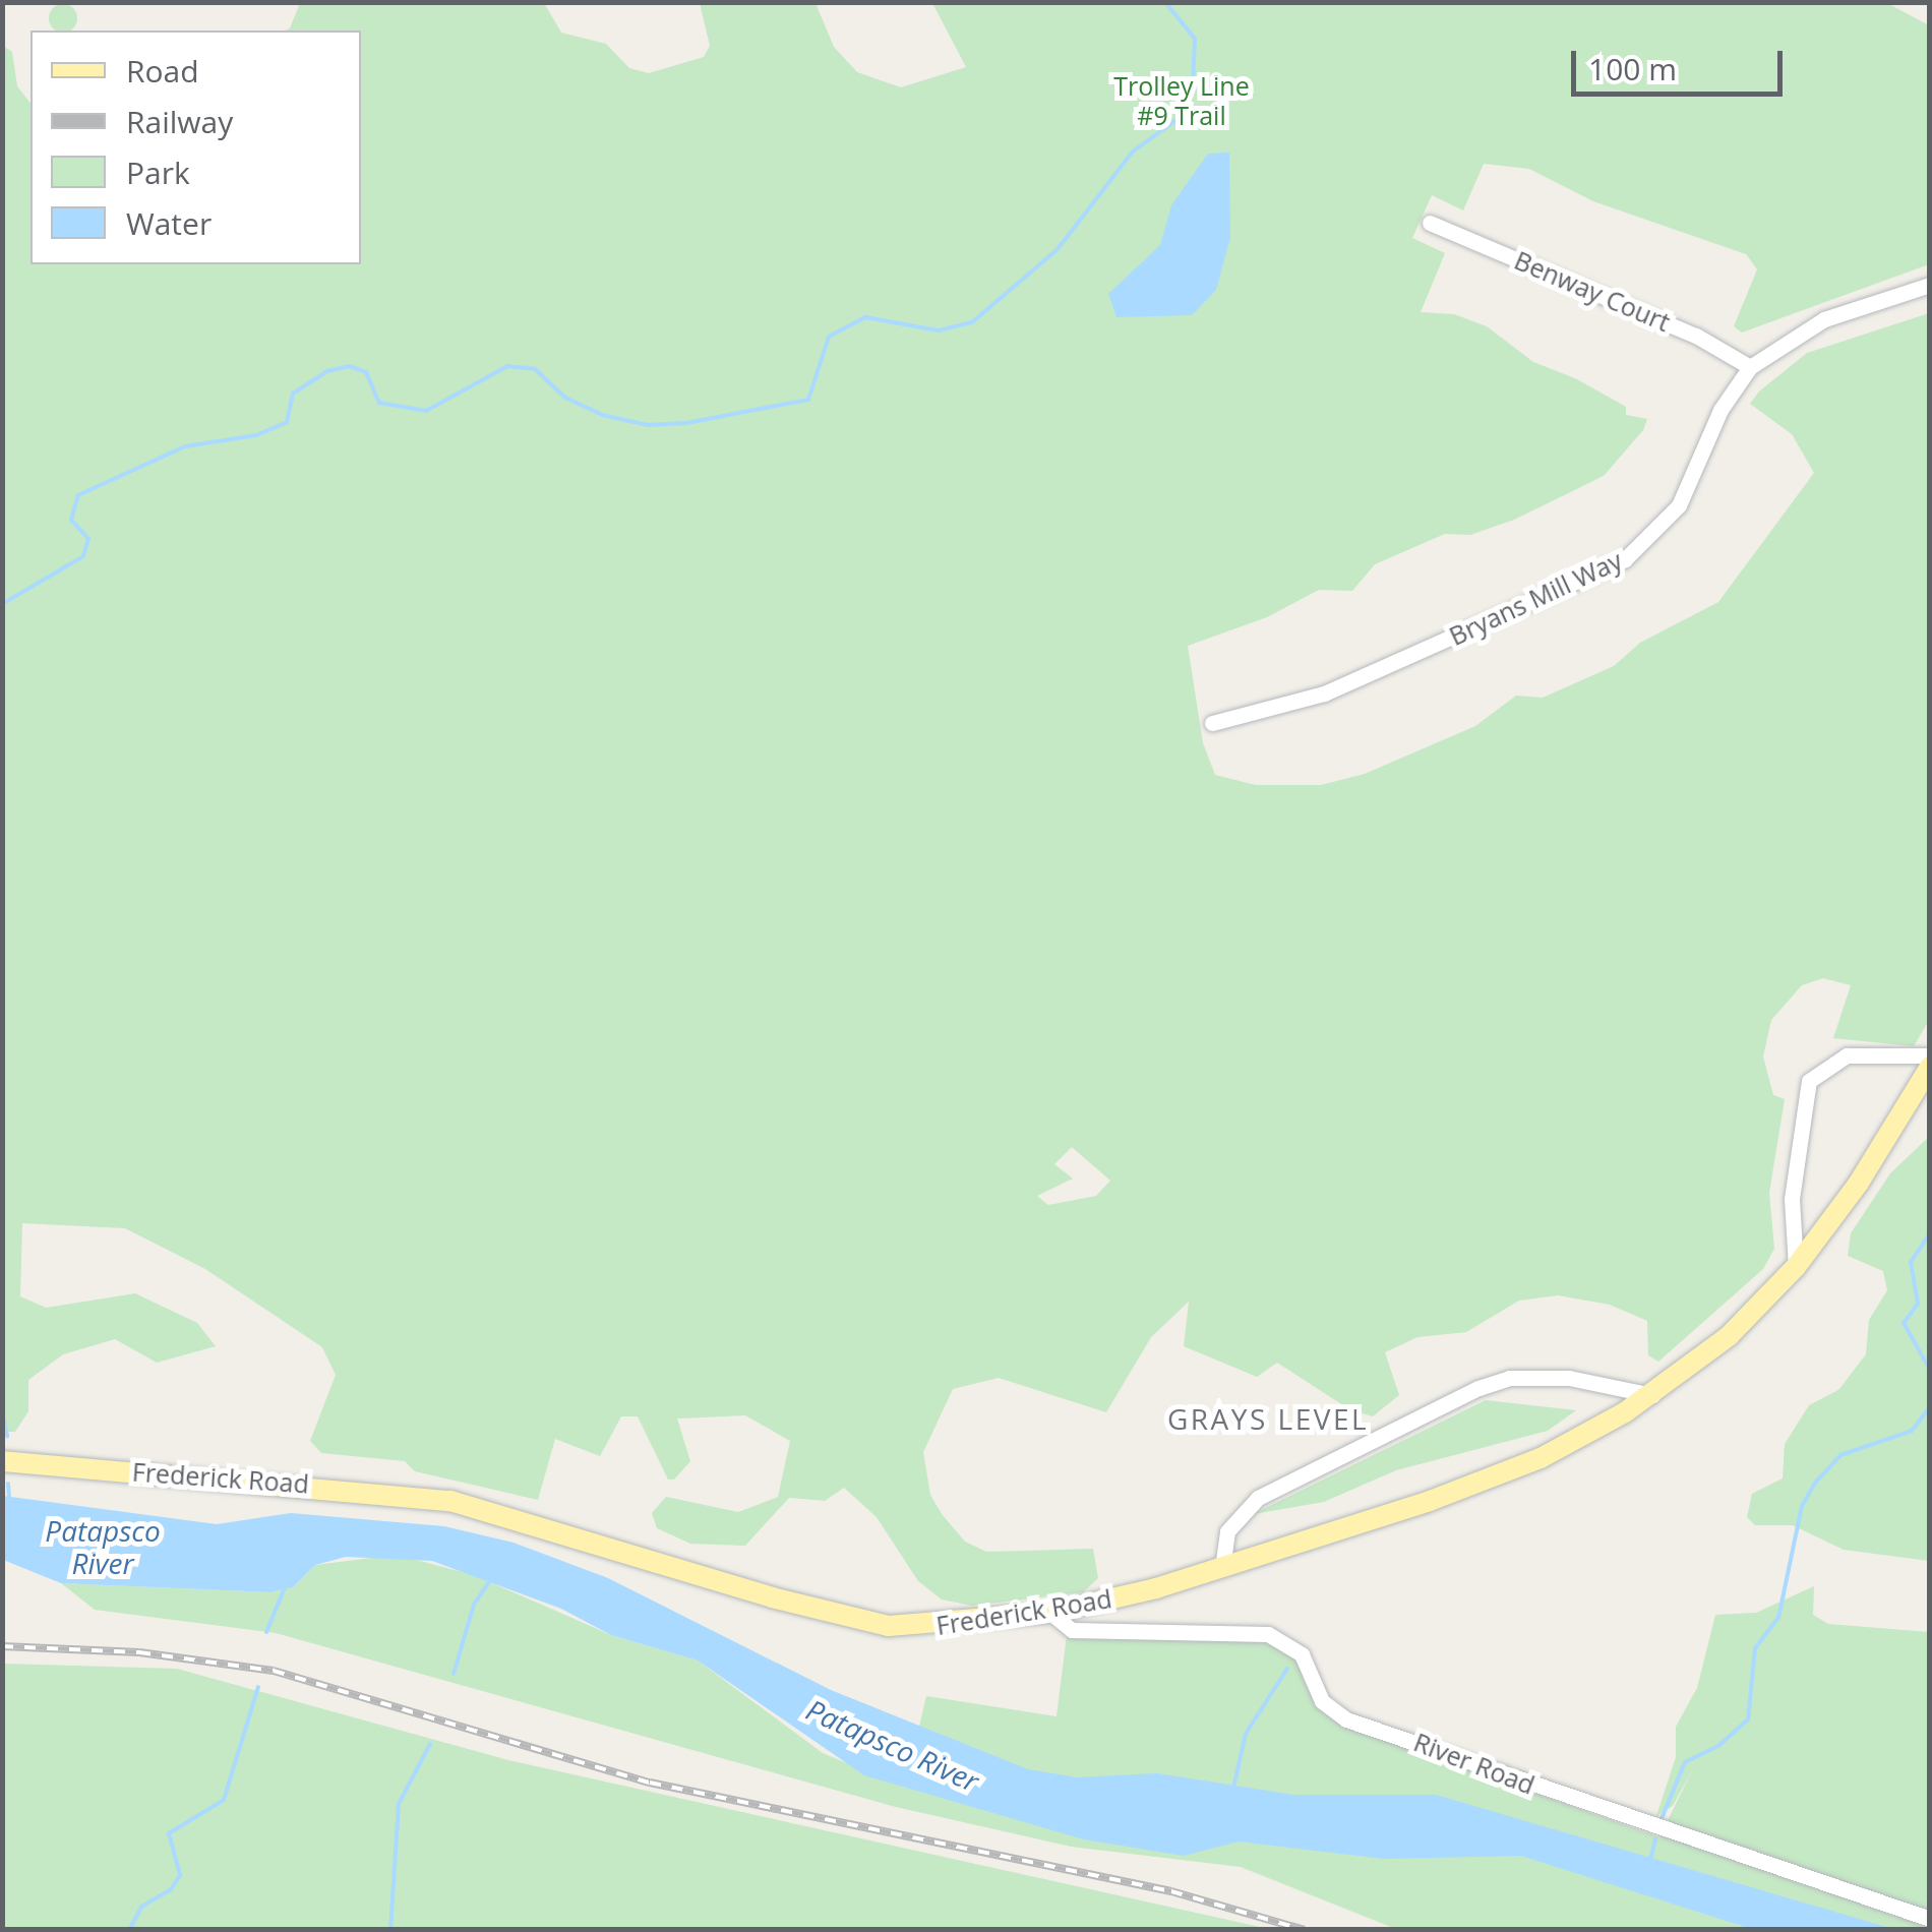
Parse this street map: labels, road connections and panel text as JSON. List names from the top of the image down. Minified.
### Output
{"streets":{"main road":["Frederick Road"],"street":["Benway Court","Bryans Mill Way","River Road"]},"crossings":[["Benway Court","Bryans Mill Way"],["Frederick Road","River Road"]],"districts":["GRAYS LEVEL"],"water":["Patapsco River"],"parks":["Trolley Line #9 Trail"],"legend":["Road","Railway","Park","Water"],"scale_bar":"100 m"}
